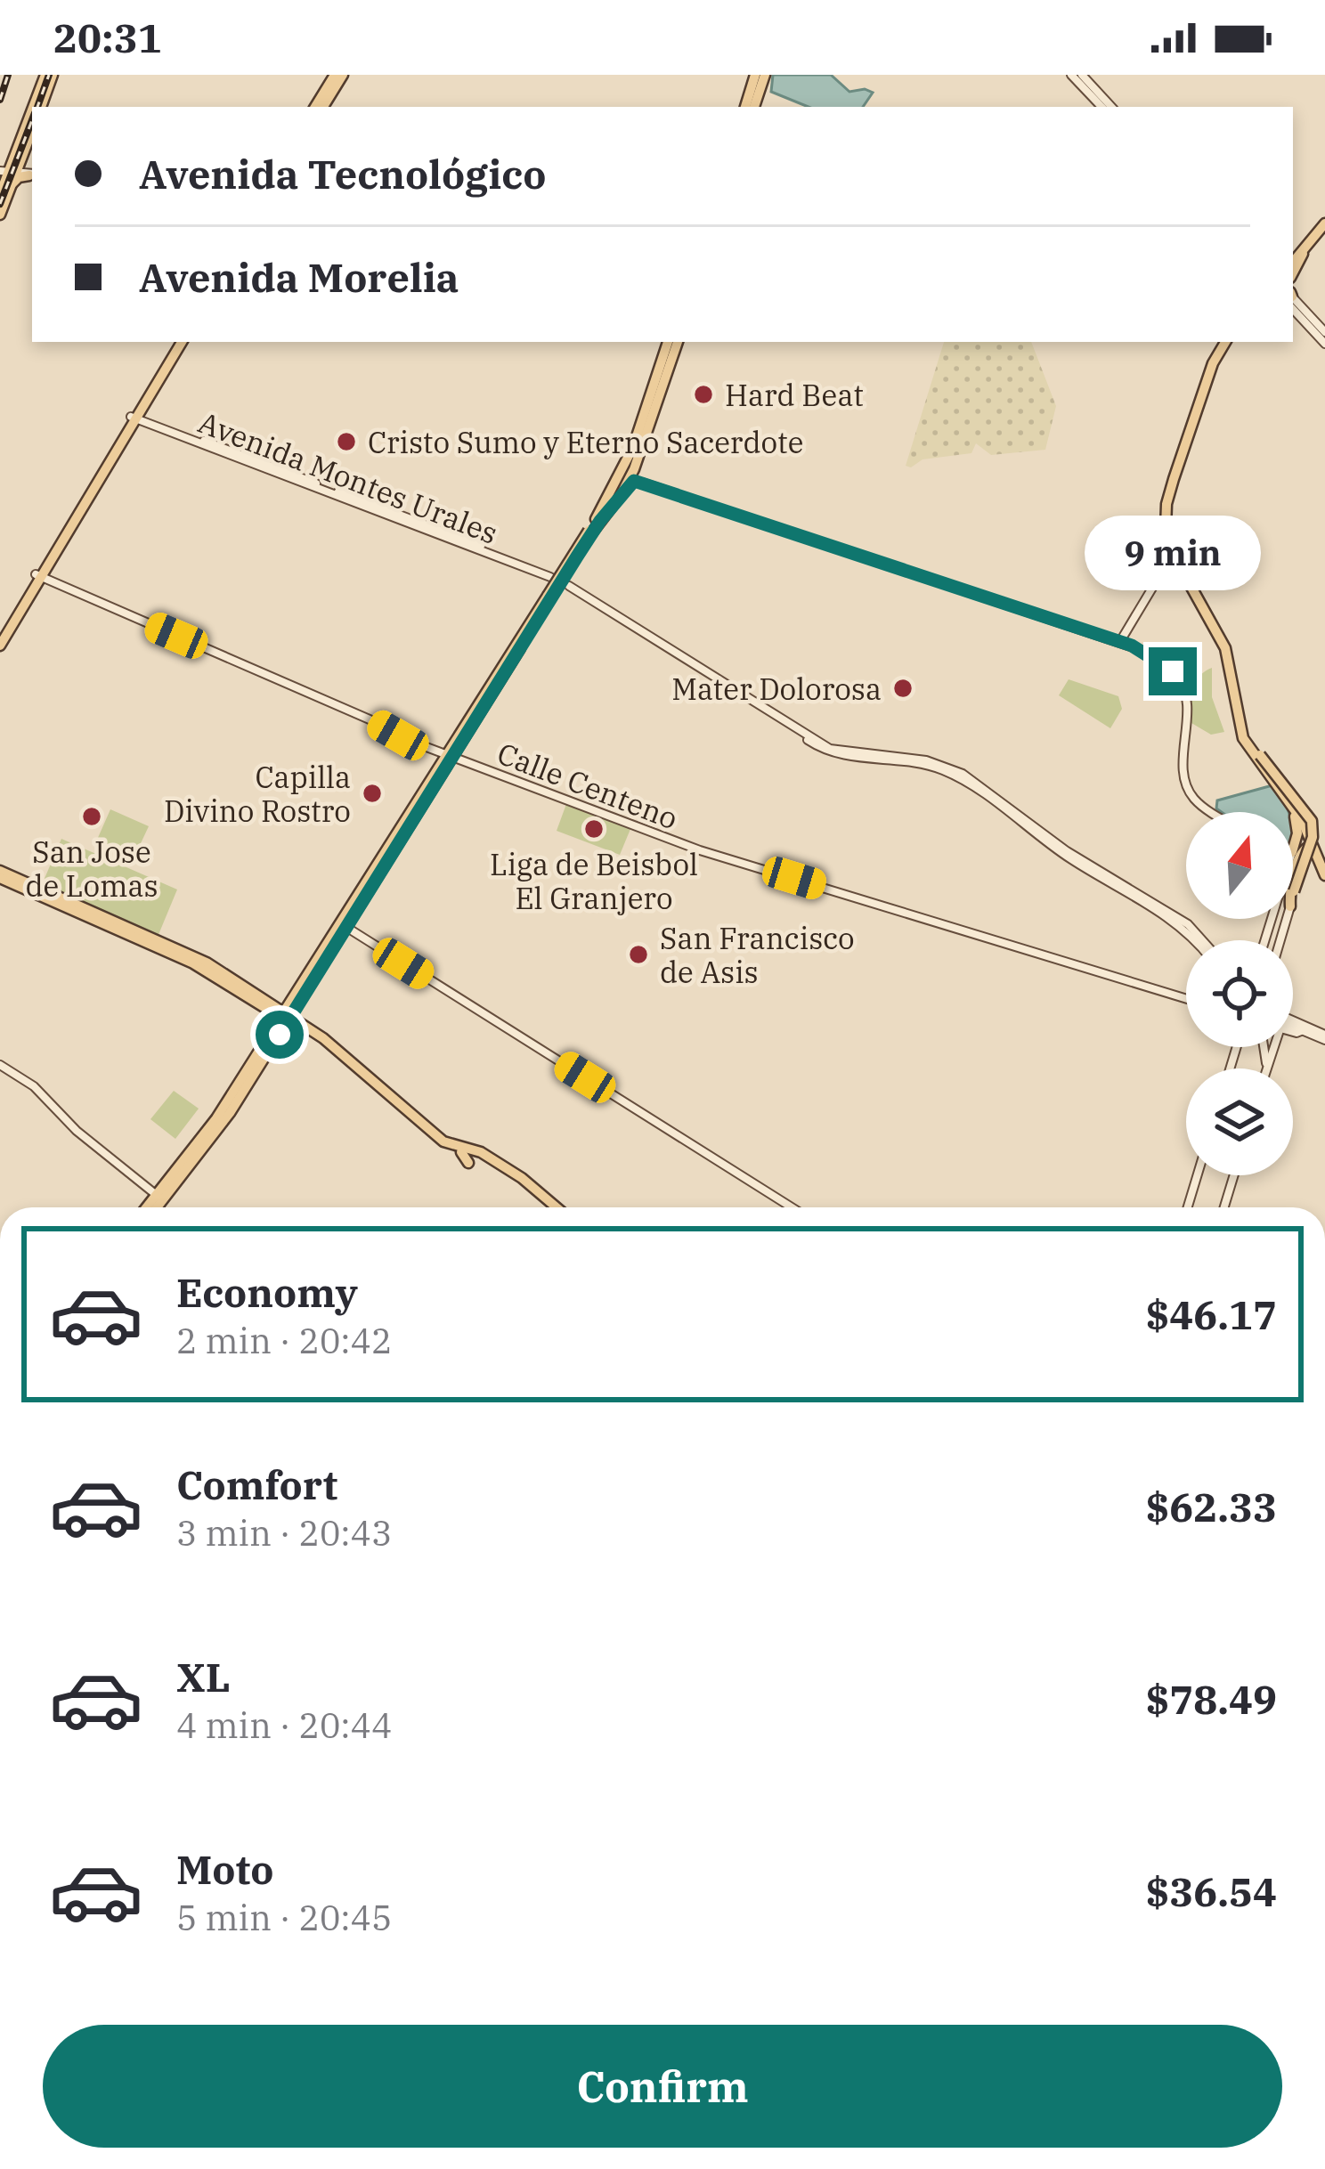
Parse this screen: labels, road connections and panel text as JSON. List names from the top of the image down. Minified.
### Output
{"streets":{"main road":["Avenida Montes Urales","Calle Centeno"]},"places":["Hard Beat","Cristo Sumo y Eterno Sacerdote","Mater Dolorosa","Capilla Divino Rostro","San Jose de Lomas","Liga de Beisbol El Granjero","San Francisco de Asis"],"north":"top","page":{"status":"20:31","banner":["Avenida Tecnológico","Avenida Morelia"],"bubble":"9 min","list":[{"name":"Economy","note":"2 min · 20:42","value":"$46.17"},{"name":"Comfort","note":"3 min · 20:43","value":"$62.33"},{"name":"XL","note":"4 min · 20:44","value":"$78.49"},{"name":"Moto","note":"5 min · 20:45","value":"$36.54"}],"buttons":"Confirm"}}
